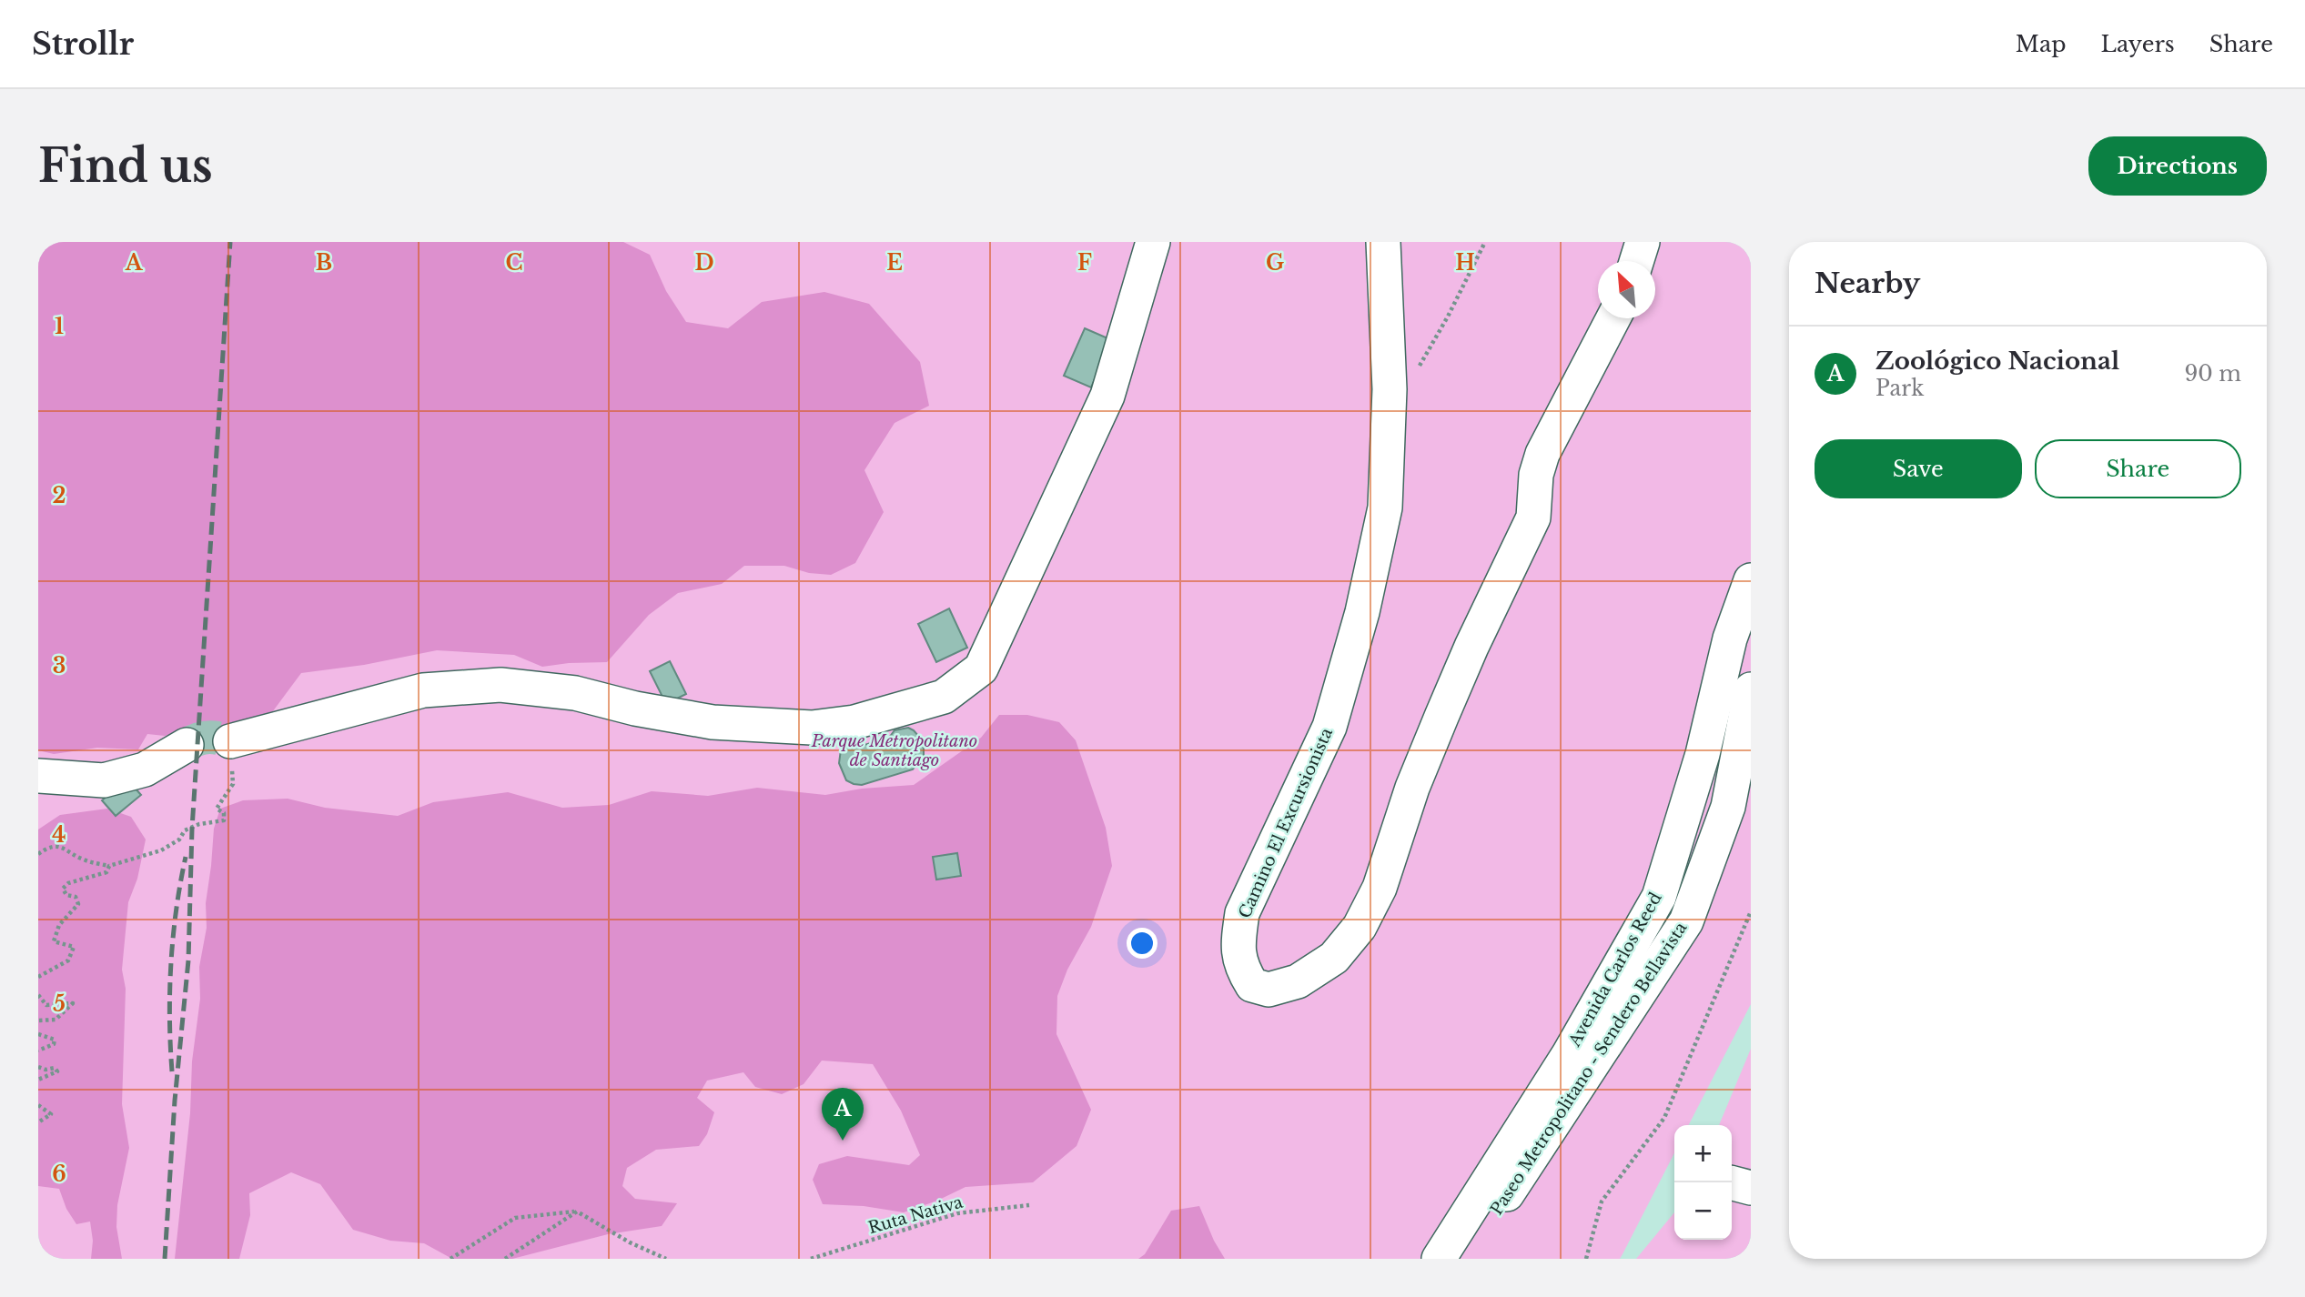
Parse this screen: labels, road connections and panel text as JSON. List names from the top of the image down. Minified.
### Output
{"streets":{"street":["Camino El Excursionista","Avenida Carlos Reed","Paseo Metropolitano - Sendero Bellavista"],"path":["Ruta Nativa"]},"parks":["Parque Metropolitano de Santiago"],"north":"top left","page":{"header":"Strollr","nav":["Map","Layers","Share"],"buttons":["Directions",["Save","Share"]],"title":"Find us","heading":"Nearby","list":[{"mark":"A","name":"Zoológico Nacional","note":"Park","value":"90 m"}],"pins":"A","map_buttons":["+","−"]},"grid":{"columns":["A","B","C","D","E","F","G","H"],"rows":["1","2","3","4","5","6"]}}
